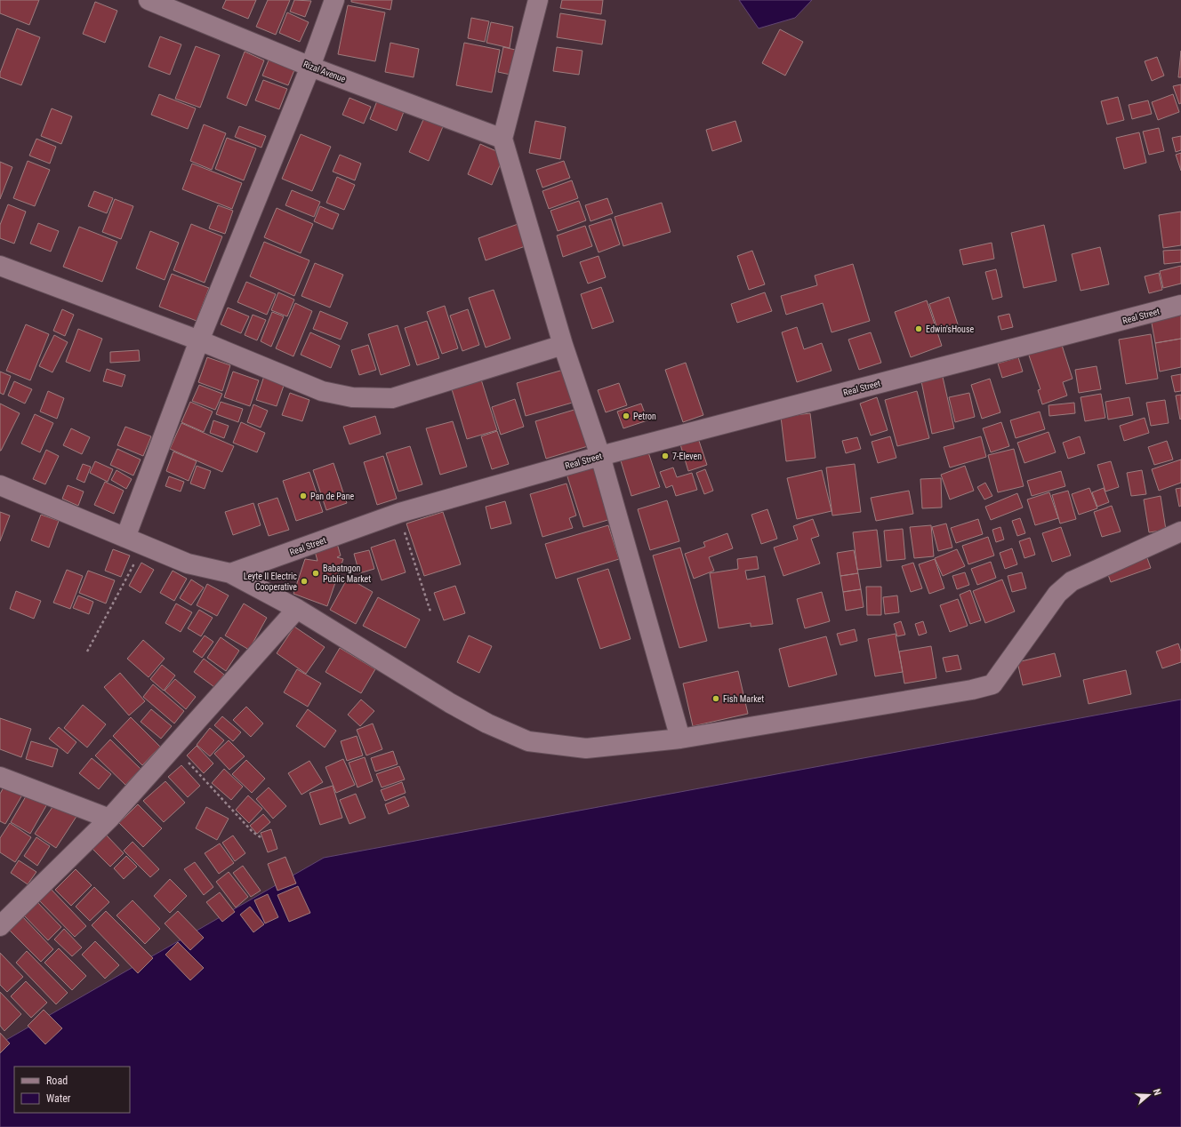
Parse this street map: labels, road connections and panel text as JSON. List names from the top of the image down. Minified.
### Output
{"streets":{"street":["Rizal Avenue","Real Street"]},"places":["Edwin'sHouse","Petron","7-Eleven","Pan de Pane","Babatngon Public Market","Leyte II Electric Cooperative","Fish Market"],"legend":["Road","Water"],"north":"right"}
